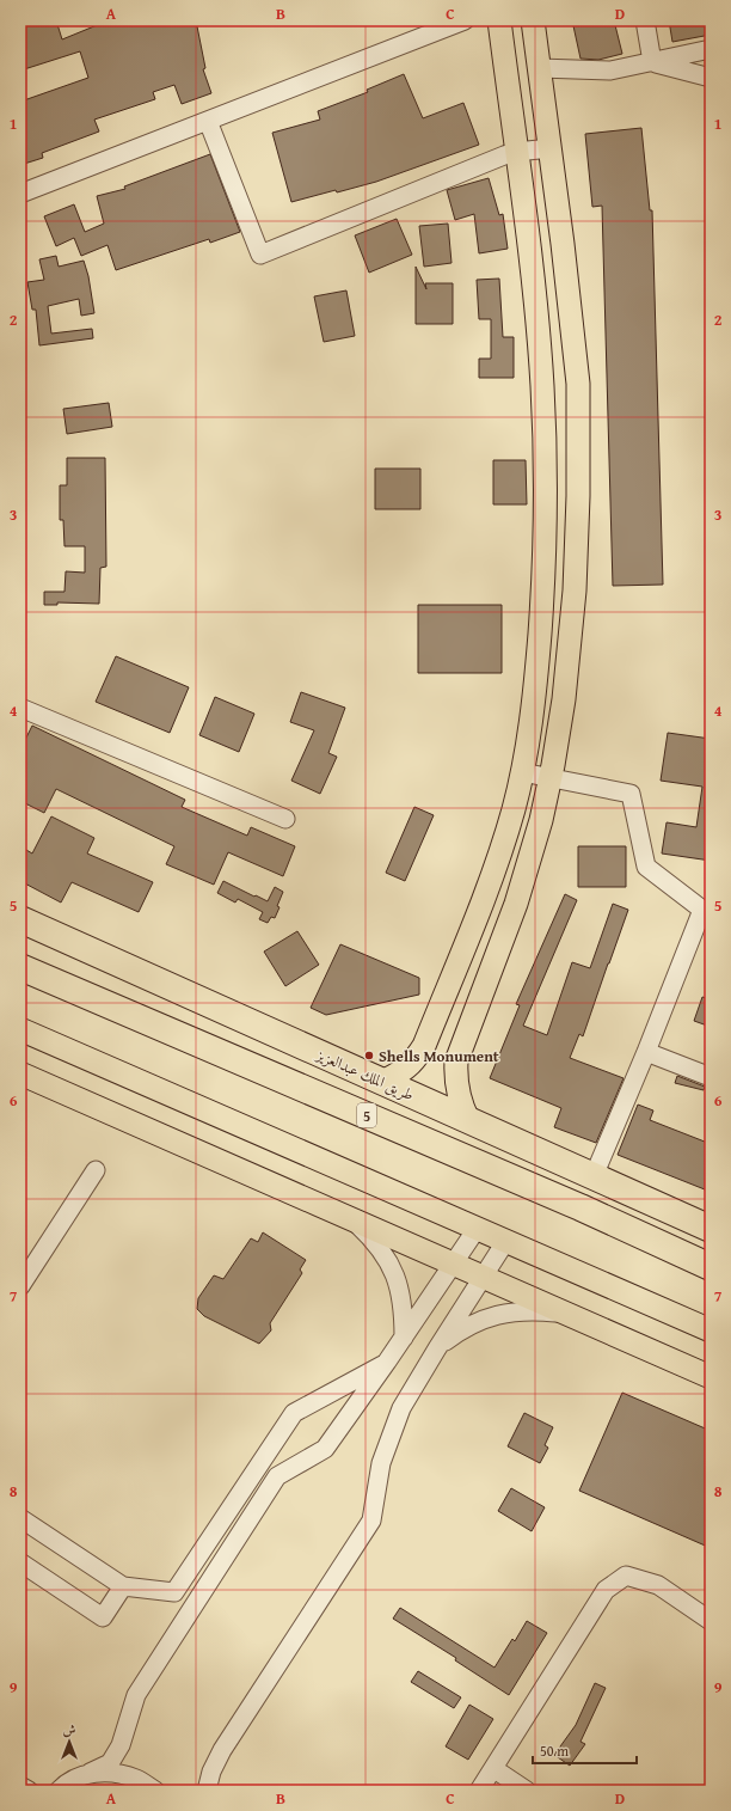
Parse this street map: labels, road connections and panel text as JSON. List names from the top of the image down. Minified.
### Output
{"streets":{"highway":["طريق الملك عبدالعزيز","5"]},"places":["Shells Monument"],"scale_bar":"50 m","north":"top","grid":{"columns":["A","B","C","D"],"rows":["1","2","3","4","5","6","7","8","9"]}}
